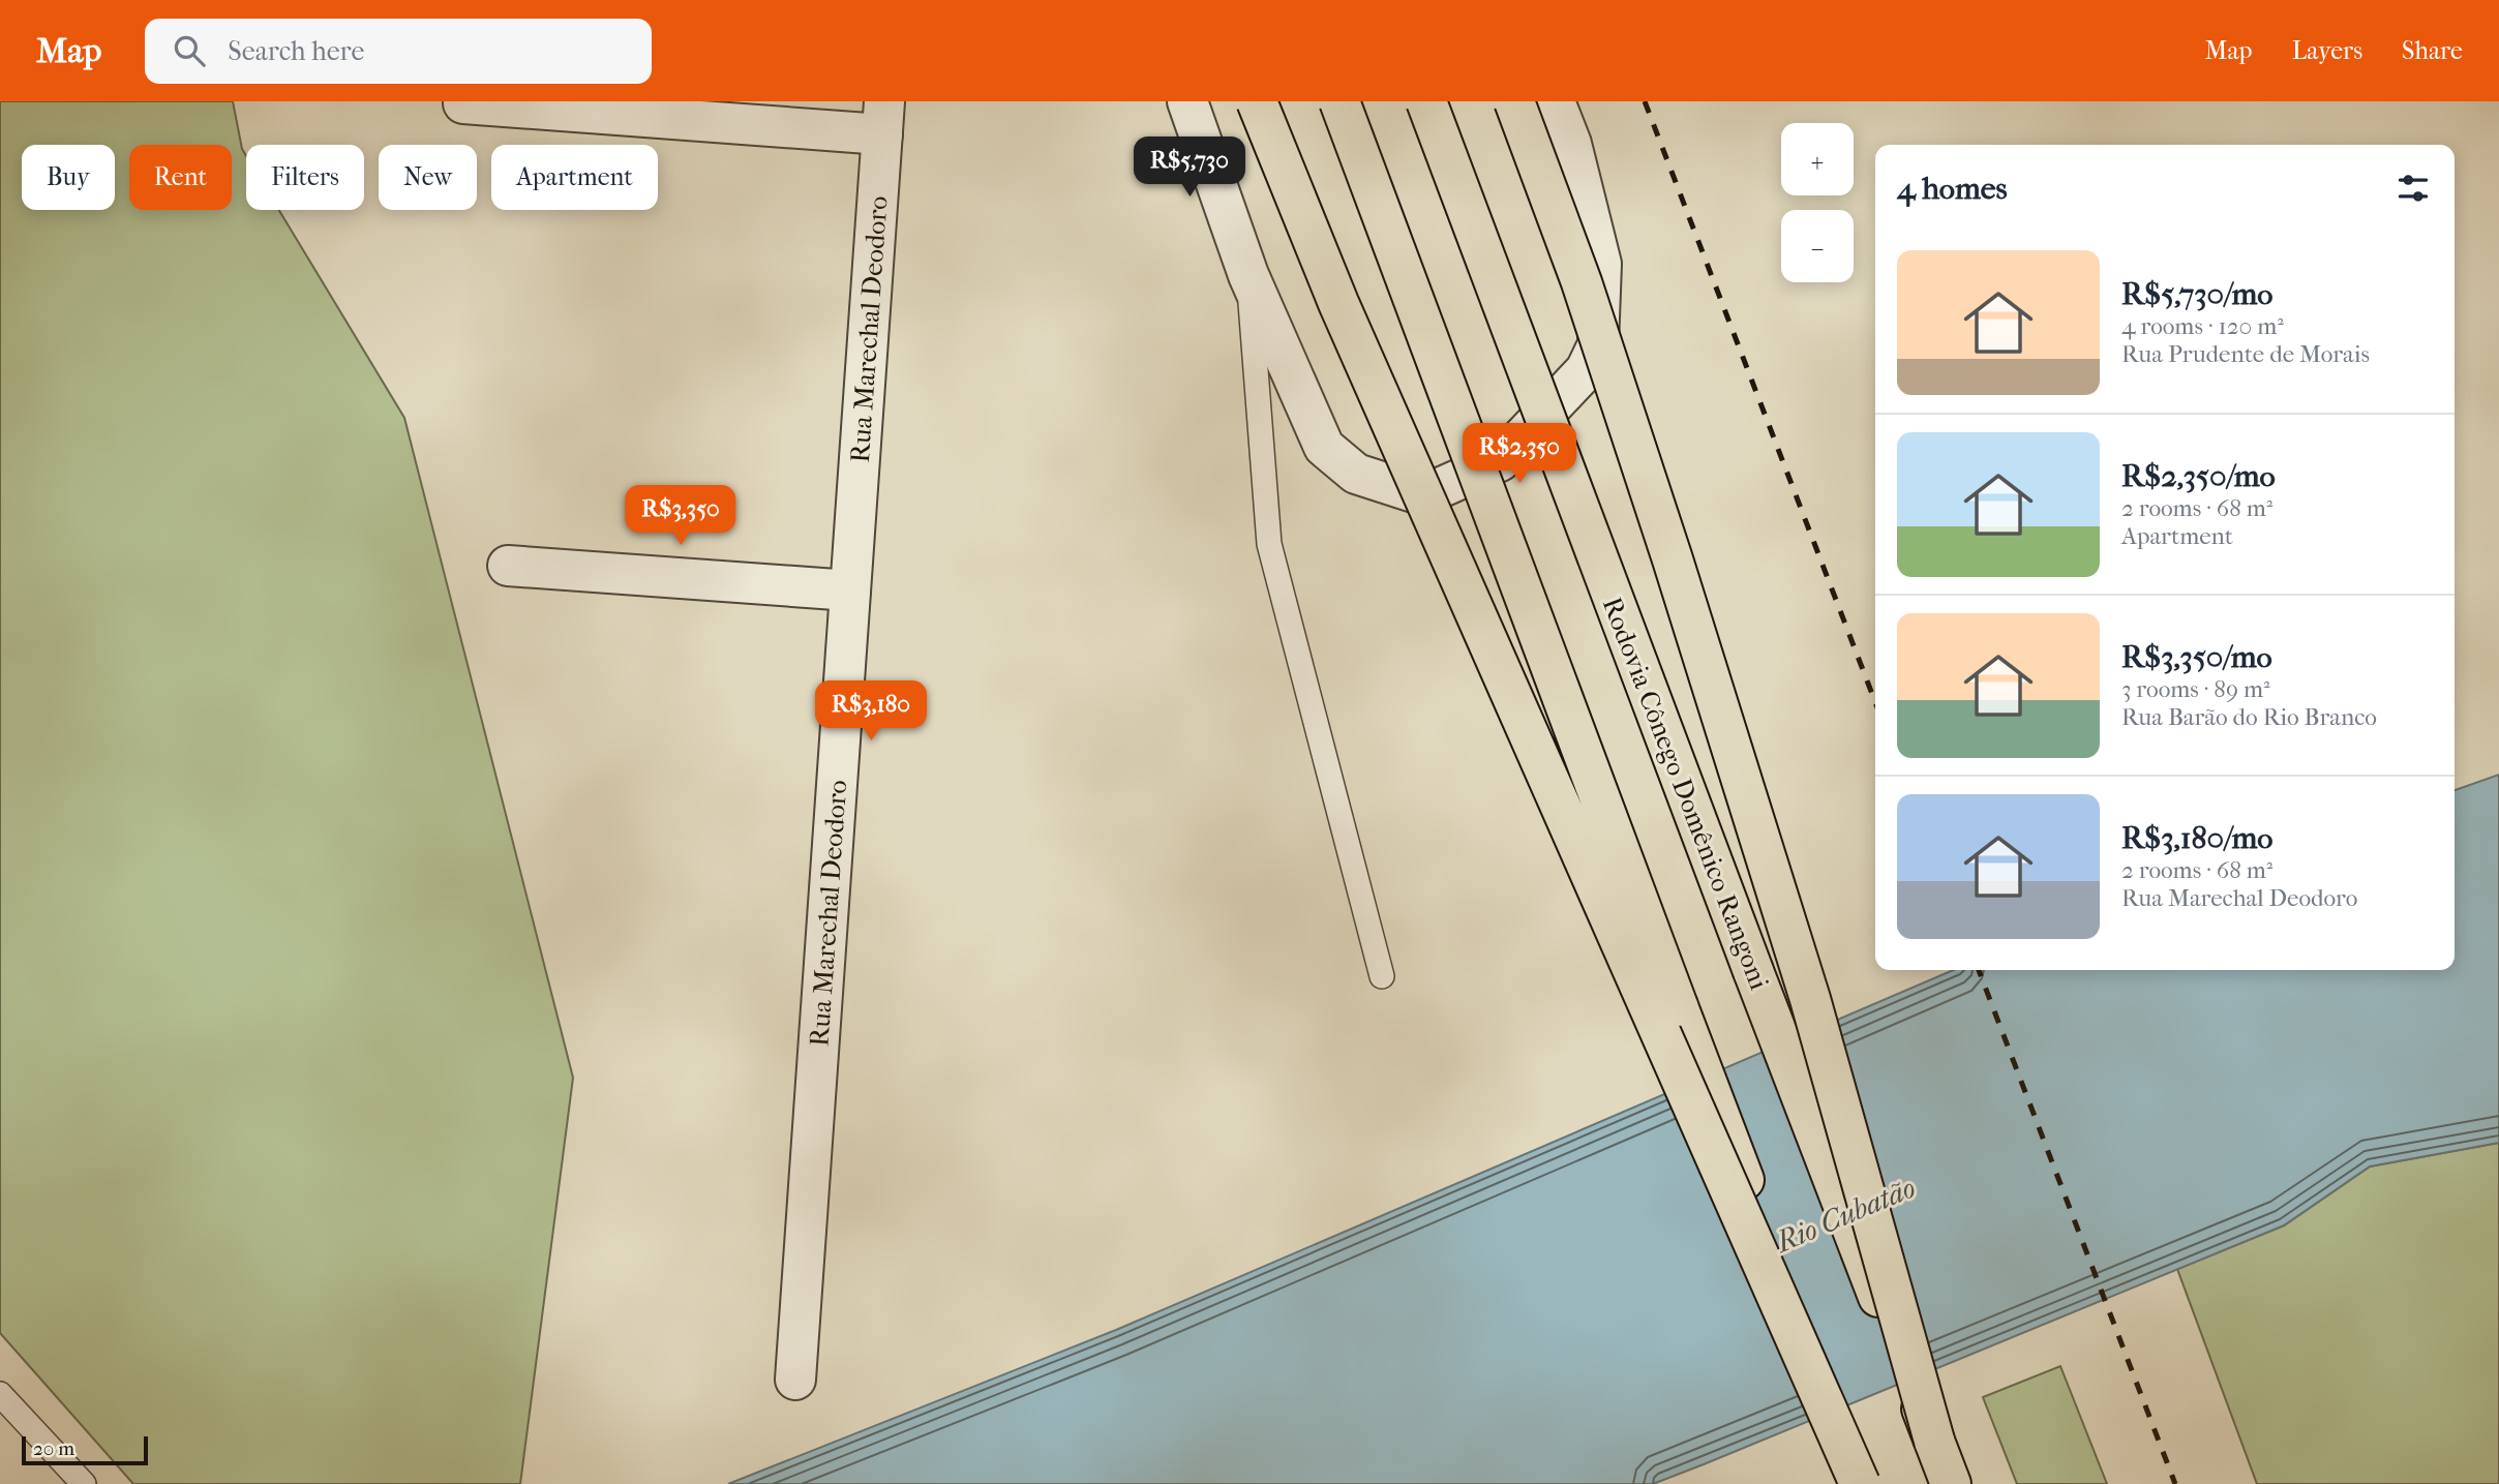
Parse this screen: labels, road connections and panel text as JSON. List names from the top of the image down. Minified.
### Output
{"streets":{"highway":["Rodovia Cônego Domênico Rangoni"],"street":["Rua Marechal Deodoro"]},"water":["Rio Cubatão"],"scale_bar":"20 m","page":{"header":"Map","search":"Search here","nav":["Map","Layers","Share"],"map_buttons":["+","−"],"price":["R$5,730","R$2,350","R$3,350","R$3,180"],"chip":["Buy","Rent","Filters","New","Apartment"],"heading":"4 homes","list":[{"name":"R$5,730/mo","note":"4 rooms · 120 m² · Rua Prudente de Morais"},{"name":"R$2,350/mo","note":"2 rooms · 68 m² · Apartment"},{"name":"R$3,350/mo","note":"3 rooms · 89 m² · Rua Barão do Rio Branco"},{"name":"R$3,180/mo","note":"2 rooms · 68 m² · Rua Marechal Deodoro"}],"scale":"20 m"}}
